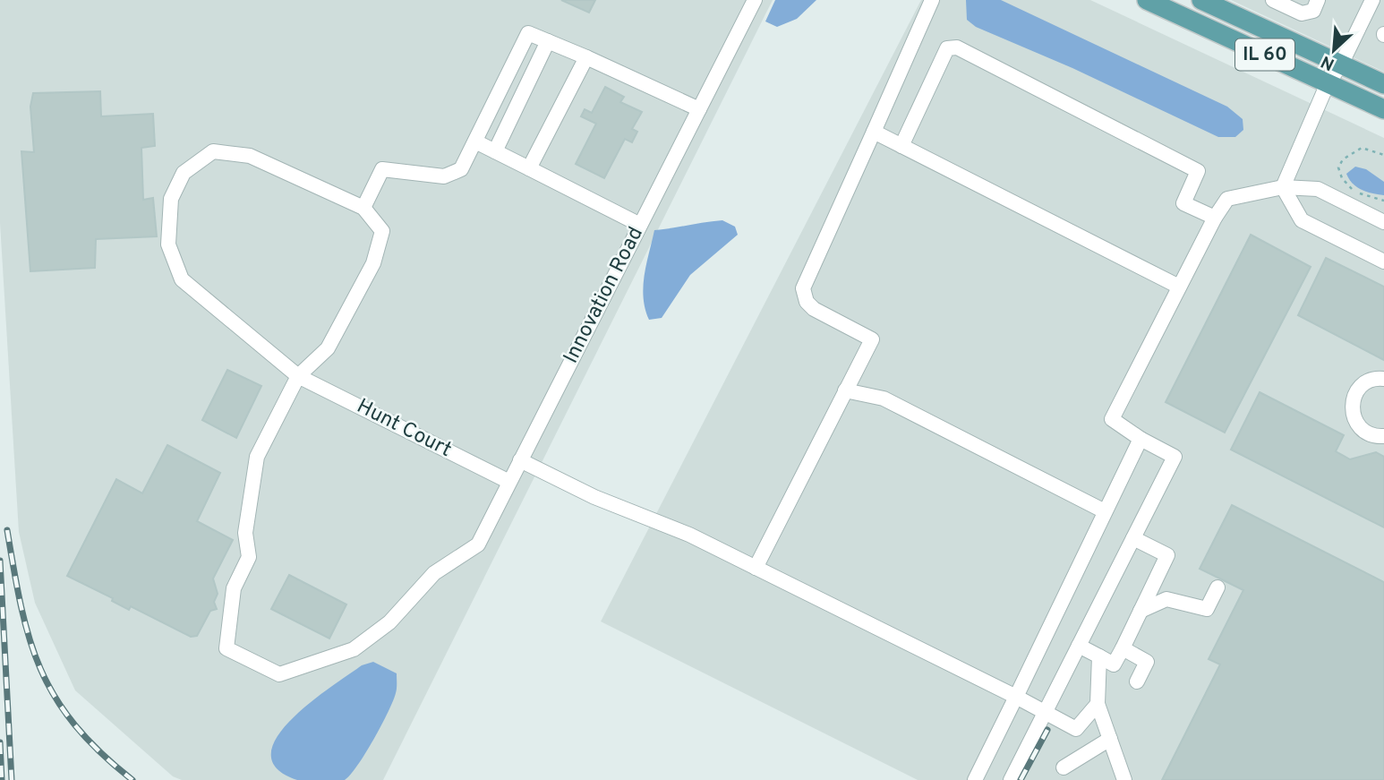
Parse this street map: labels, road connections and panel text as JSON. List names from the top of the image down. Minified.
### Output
{"streets":{"main road":["IL 60"],"lane":["Innovation Road","Hunt Court"]},"crossings":[["Innovation Road","Hunt Court"]],"north":"bottom left"}
